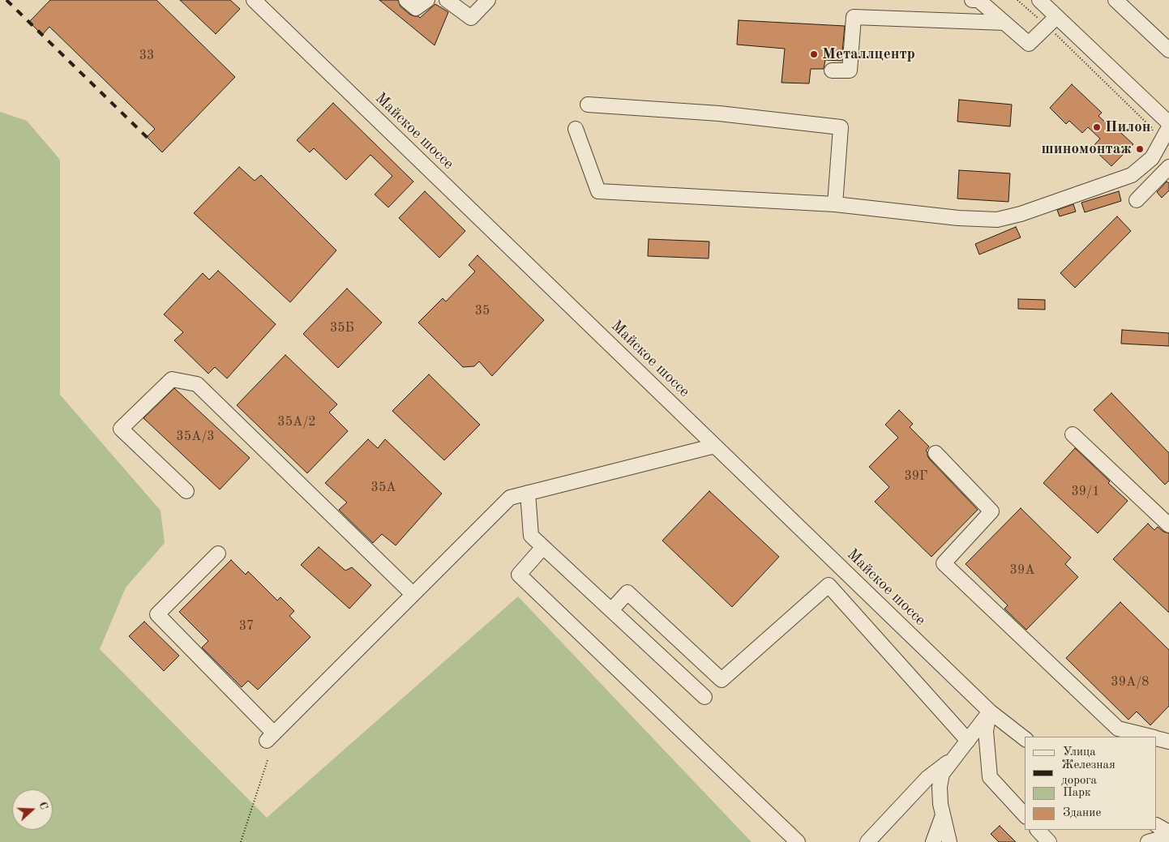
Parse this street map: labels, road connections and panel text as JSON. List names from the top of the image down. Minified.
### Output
{"streets":{"street":["Майское шоссе"]},"places":["Металлцентр","Пилон","шиномонтаж"],"house_numbers":["33","35","35Б","35А/2","35А/3","39Г","35А","39/1","39А","37","39А/8"],"legend":["Улица","Железная дорога","Парк","Здание"],"north":"right"}
